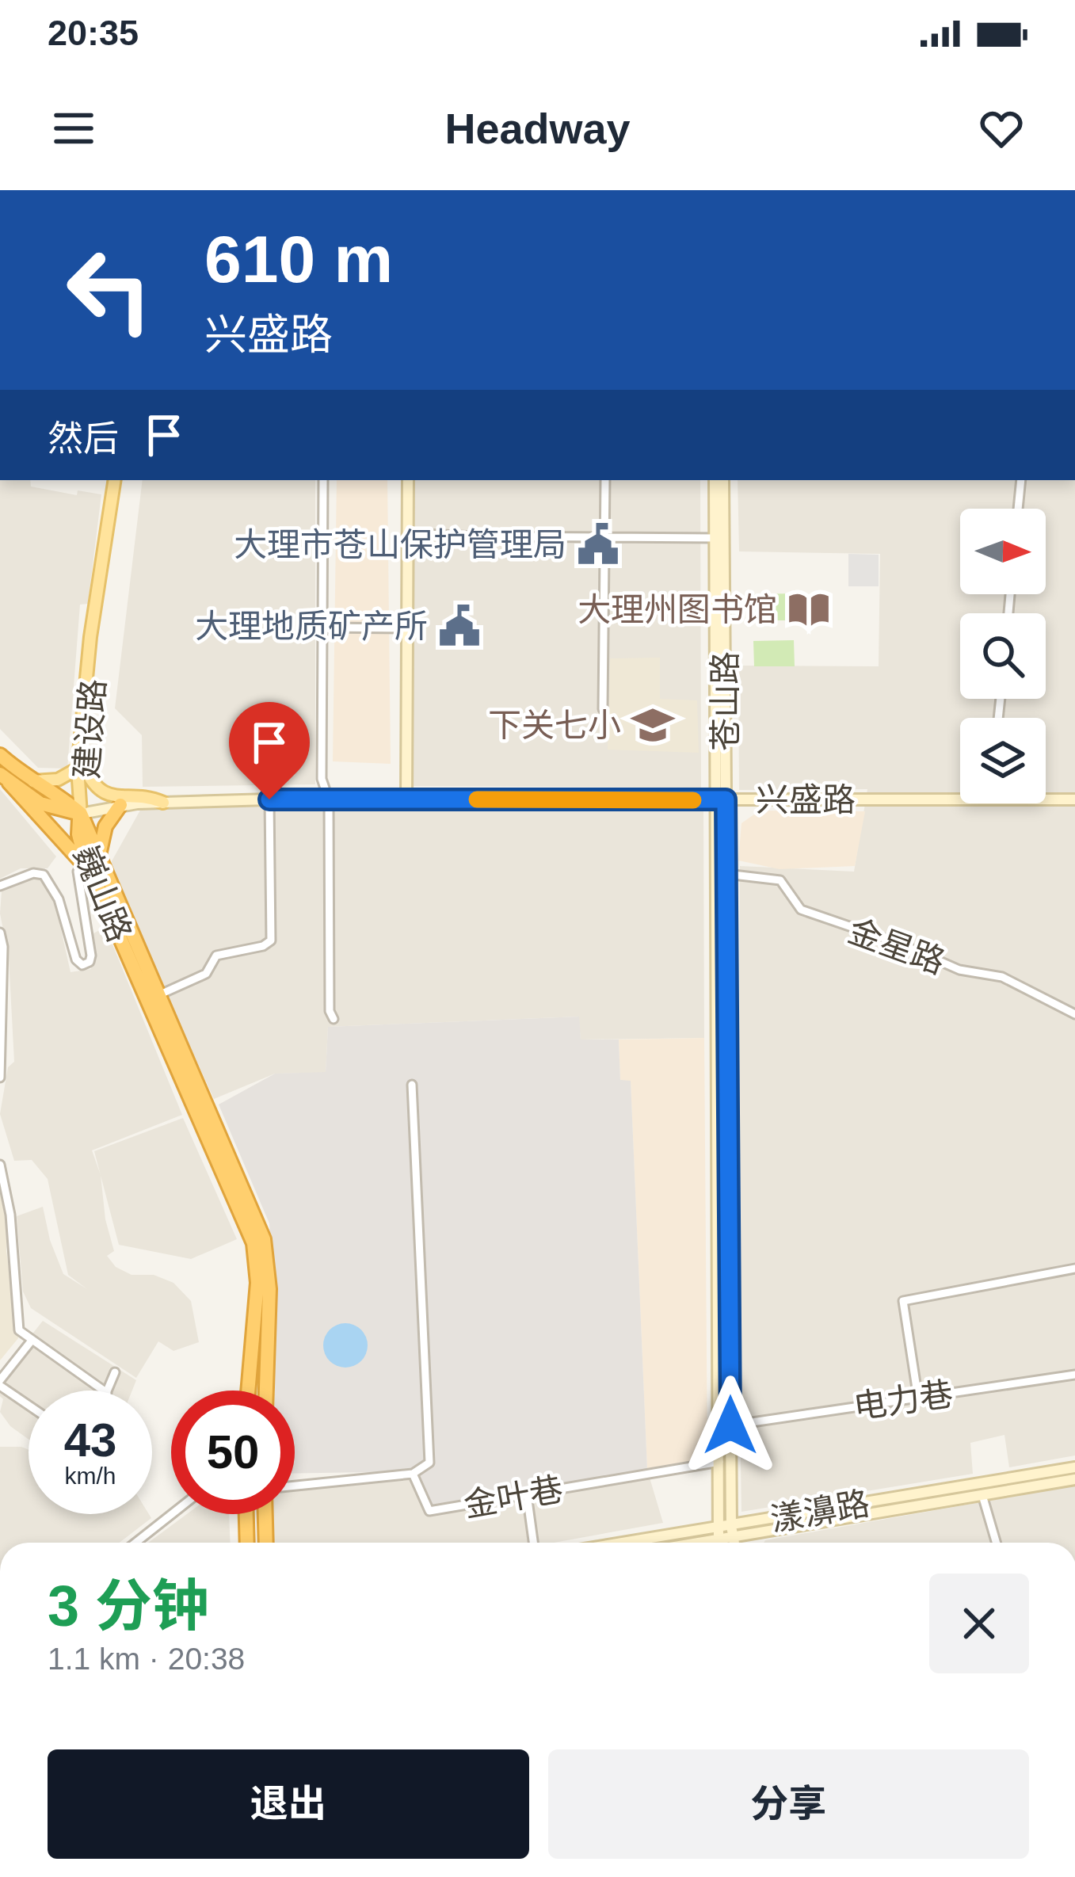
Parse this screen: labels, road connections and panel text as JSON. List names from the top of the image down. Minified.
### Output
{"streets":{"highway":["巍山路"],"main road":["苍山路","建设路","兴盛路","漾濞路"],"street":["金星路","电力巷","金叶巷"]},"crossings":[["苍山路","兴盛路"],["苍山路","金星路"],["苍山路","电力巷"],["苍山路","金叶巷"],["苍山路","漾濞路"],["建设路","兴盛路"],["建设路","巍山路"],["兴盛路","巍山路"]],"places":{"public building":["大理市苍山保护管理局","大理地质矿产所"],"library":["大理州图书馆"],"school or university":["下关七小"]},"north":"right","page":{"status":"20:35","header":"Headway","turn":["610 m","兴盛路"],"then":"然后","speed":"43 km/h","limit":"50","heading":["3 分钟","1.1 km · 20:38"],"buttons":["退出","分享"]}}
